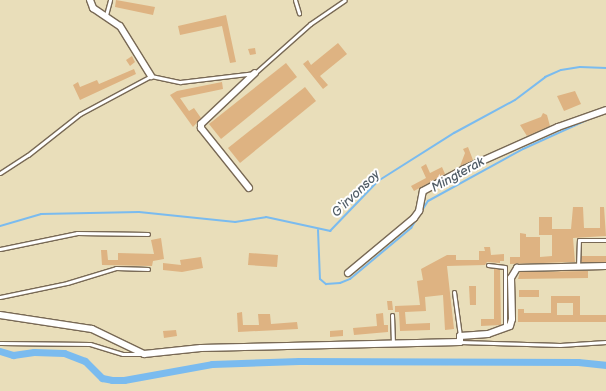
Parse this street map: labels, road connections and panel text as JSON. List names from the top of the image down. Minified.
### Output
{"water":["Mingterak","G‘irvonsoy"]}
